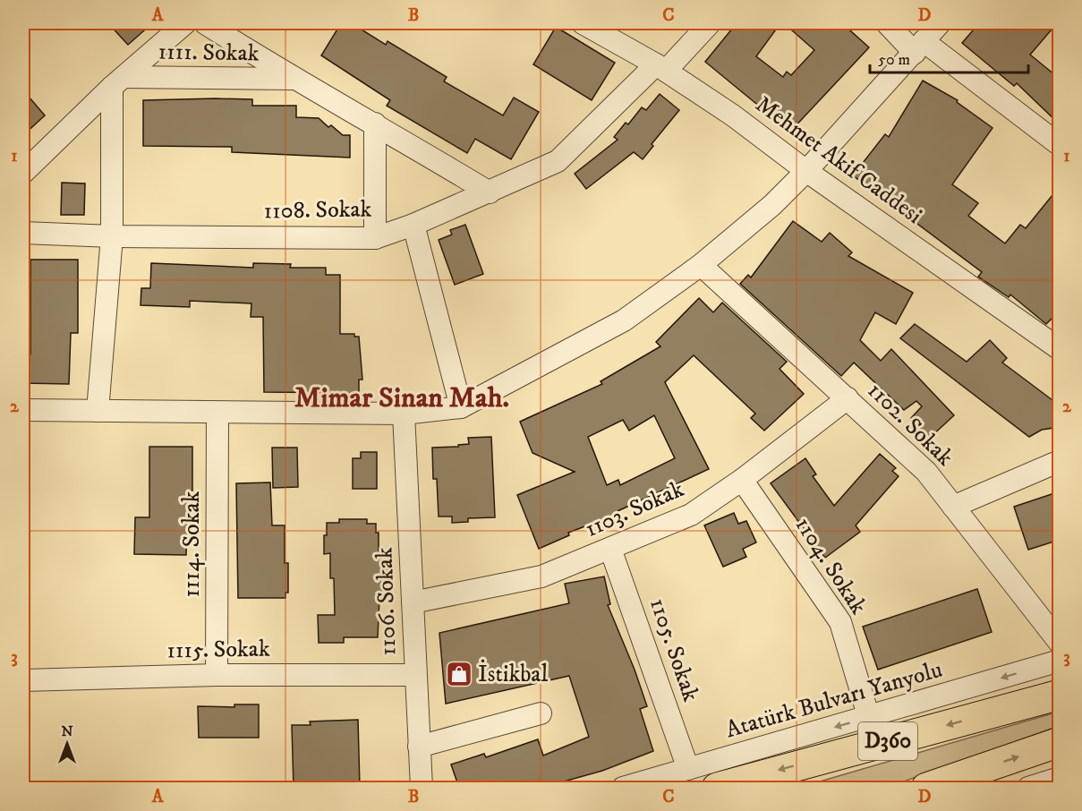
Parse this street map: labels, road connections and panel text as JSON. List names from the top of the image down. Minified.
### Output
{"streets":{"highway":["D360"],"street":["1111. Sokak","Mehmet Akif Caddesi","1108. Sokak","1102. Sokak","1103. Sokak","1114. Sokak","1104. Sokak","1106. Sokak","1115. Sokak","1105. Sokak","Atatürk Bulvarı Yanyolu"]},"crossings":[["Mehmet Akif Caddesi","1108. Sokak"],["1102. Sokak","1103. Sokak"],["1103. Sokak","1104. Sokak"],["1103. Sokak","1106. Sokak"],["1103. Sokak","1105. Sokak"],["1114. Sokak","1115. Sokak"],["1104. Sokak","Atatürk Bulvarı Yanyolu"],["1106. Sokak","1115. Sokak"],["1105. Sokak","Atatürk Bulvarı Yanyolu"]],"one_way":["Atatürk Bulvarı Yanyolu"],"districts":["Mimar Sinan Mah."],"places":{"shop":["İstikbal"]},"scale_bar":"50 m","north":"top","grid":{"columns":["A","B","C","D"],"rows":["1","2","3"]}}
